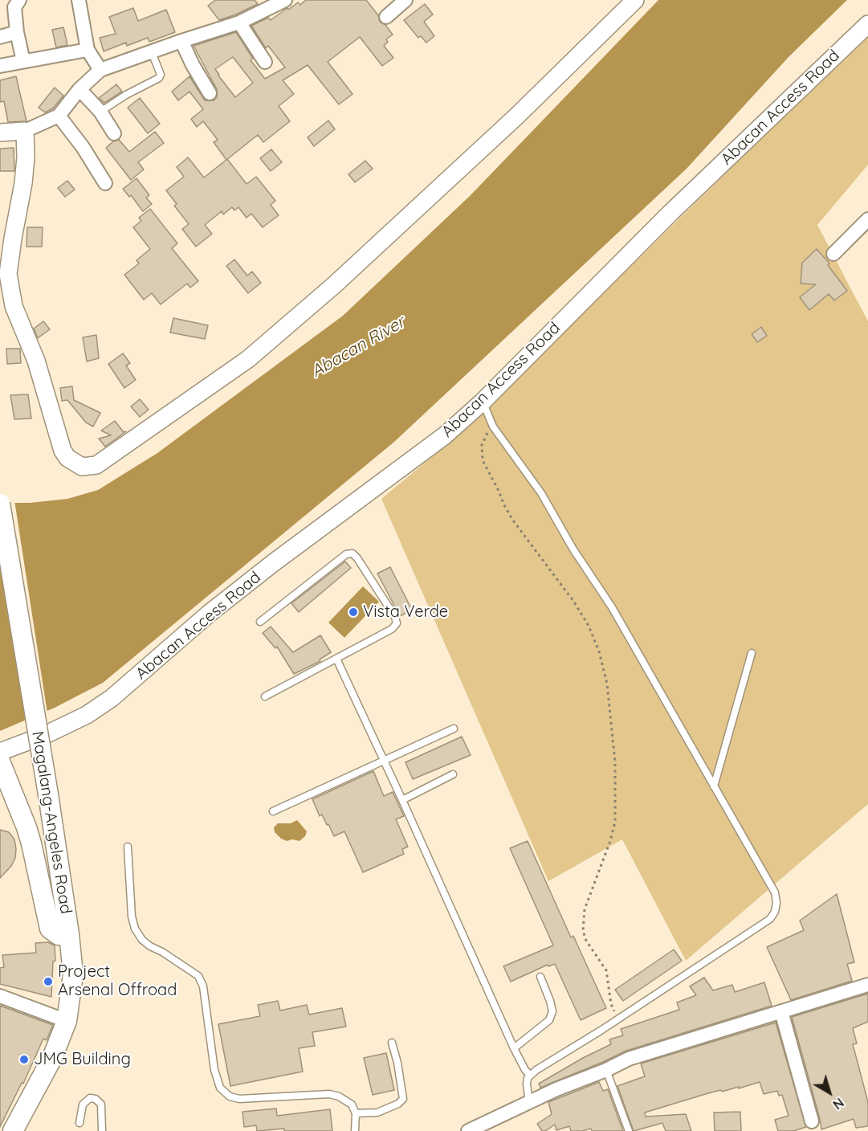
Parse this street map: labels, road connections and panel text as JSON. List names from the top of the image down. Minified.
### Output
{"streets":{"main road":["Magalang-Angeles Road"],"street":["Abacan Access Road"]},"water":["Abacan River"],"places":["Vista Verde","Project Arsenal Offroad","JMG Building"],"north":"bottom right"}
